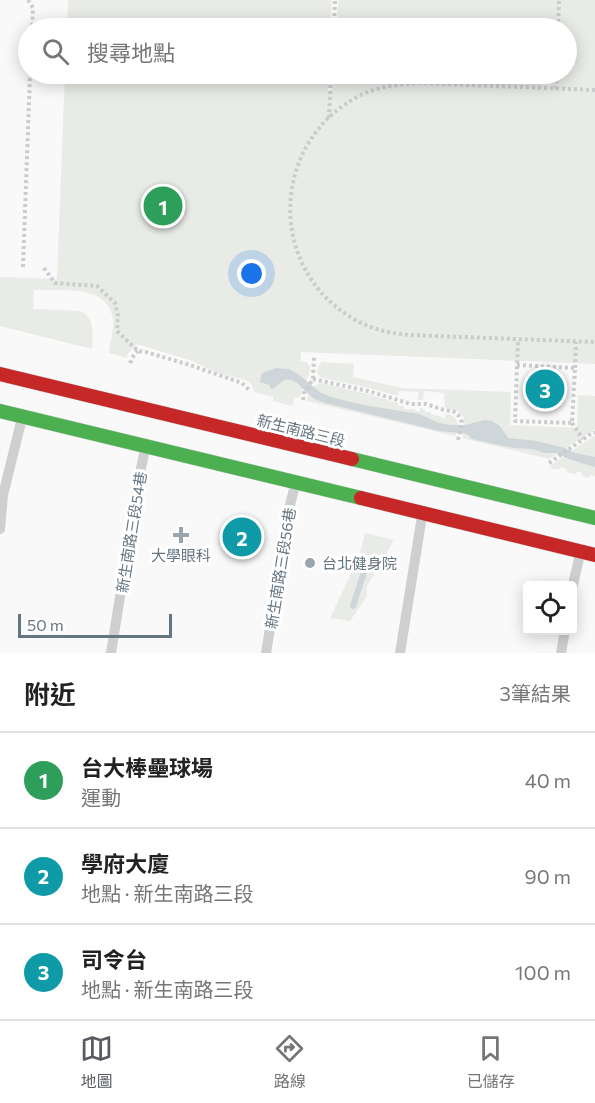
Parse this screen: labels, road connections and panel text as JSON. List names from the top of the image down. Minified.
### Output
{"streets":{"main road":["新生南路三段"],"lane":["新生南路三段54巷","新生南路三段56巷"]},"places":{"health":["大學眼科"],"other":["台北健身院"]},"scale_bar":"50 m","page":{"search":"搜尋地點","pins":["1","3","2"],"scale":"50 m","heading":["附近","3筆結果"],"list":[{"mark":"1","name":"台大棒壘球場","note":"運動","value":"40 m"},{"mark":"2","name":"學府大廈","note":"地點 · 新生南路三段","value":"90 m"},{"mark":"3","name":"司令台","note":"地點 · 新生南路三段","value":"100 m"}],"nav":["地圖","路線","已儲存"]}}
